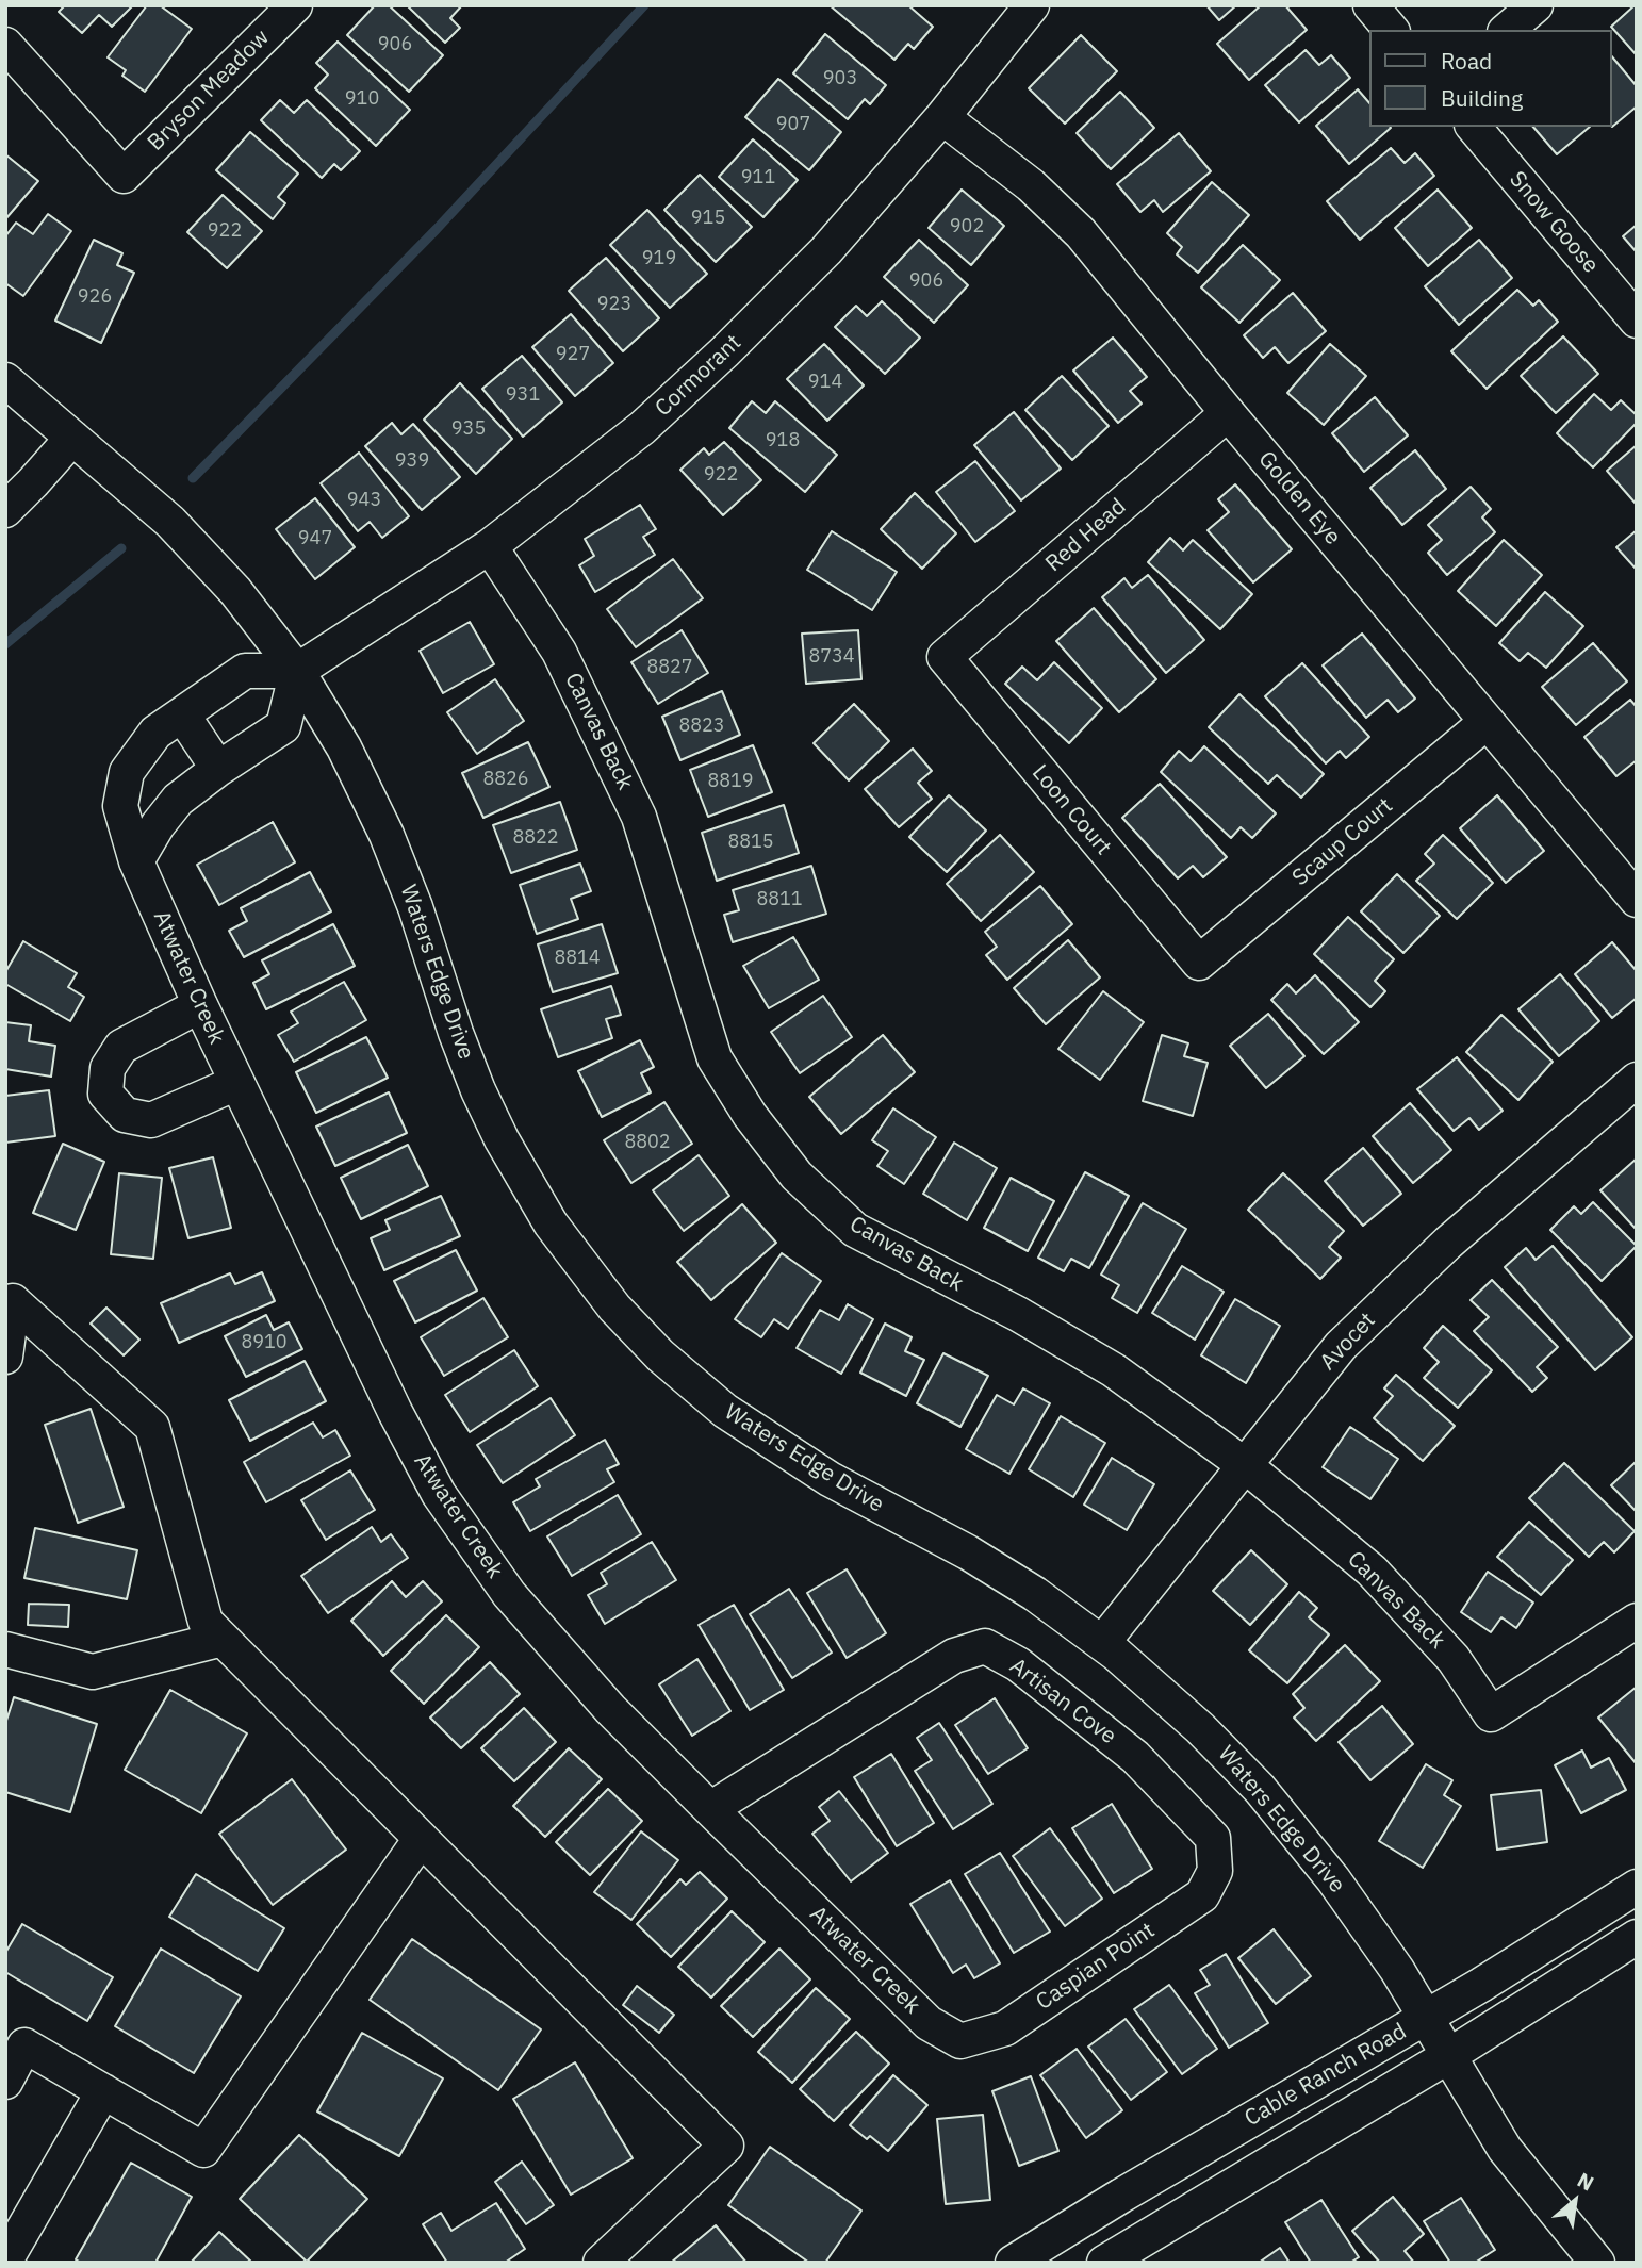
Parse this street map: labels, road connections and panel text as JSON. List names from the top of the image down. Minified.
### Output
{"streets":{"street":["Bryson Meadow","Snow Goose","Cormorant","Golden Eye","Red Head","Canvas Back","Loon Court","Scaup Court","Waters Edge Drive","Atwater Creek","Avocet","Artisan Cove","Caspian Point","Cable Ranch Road"]},"crossings":[["Cormorant","Golden Eye"],["Cormorant","Canvas Back"],["Cormorant","Waters Edge Drive"],["Cormorant","Atwater Creek"],["Golden Eye","Red Head"],["Golden Eye","Scaup Court"],["Red Head","Loon Court"],["Canvas Back","Avocet"],["Loon Court","Scaup Court"],["Waters Edge Drive","Atwater Creek"],["Waters Edge Drive","Avocet"],["Waters Edge Drive","Cable Ranch Road"],["Atwater Creek","Artisan Cove"],["Atwater Creek","Caspian Point"],["Artisan Cove","Caspian Point"]],"house_numbers":["906","903","910","907","911","915","902","922","919","906","926","923","927","914","931","935","918","939","922","943","947","8734","8827","8823","8826","8819","8822","8815","8811","8814","8802","8910"],"legend":["Road","Building"],"north":"top right"}
